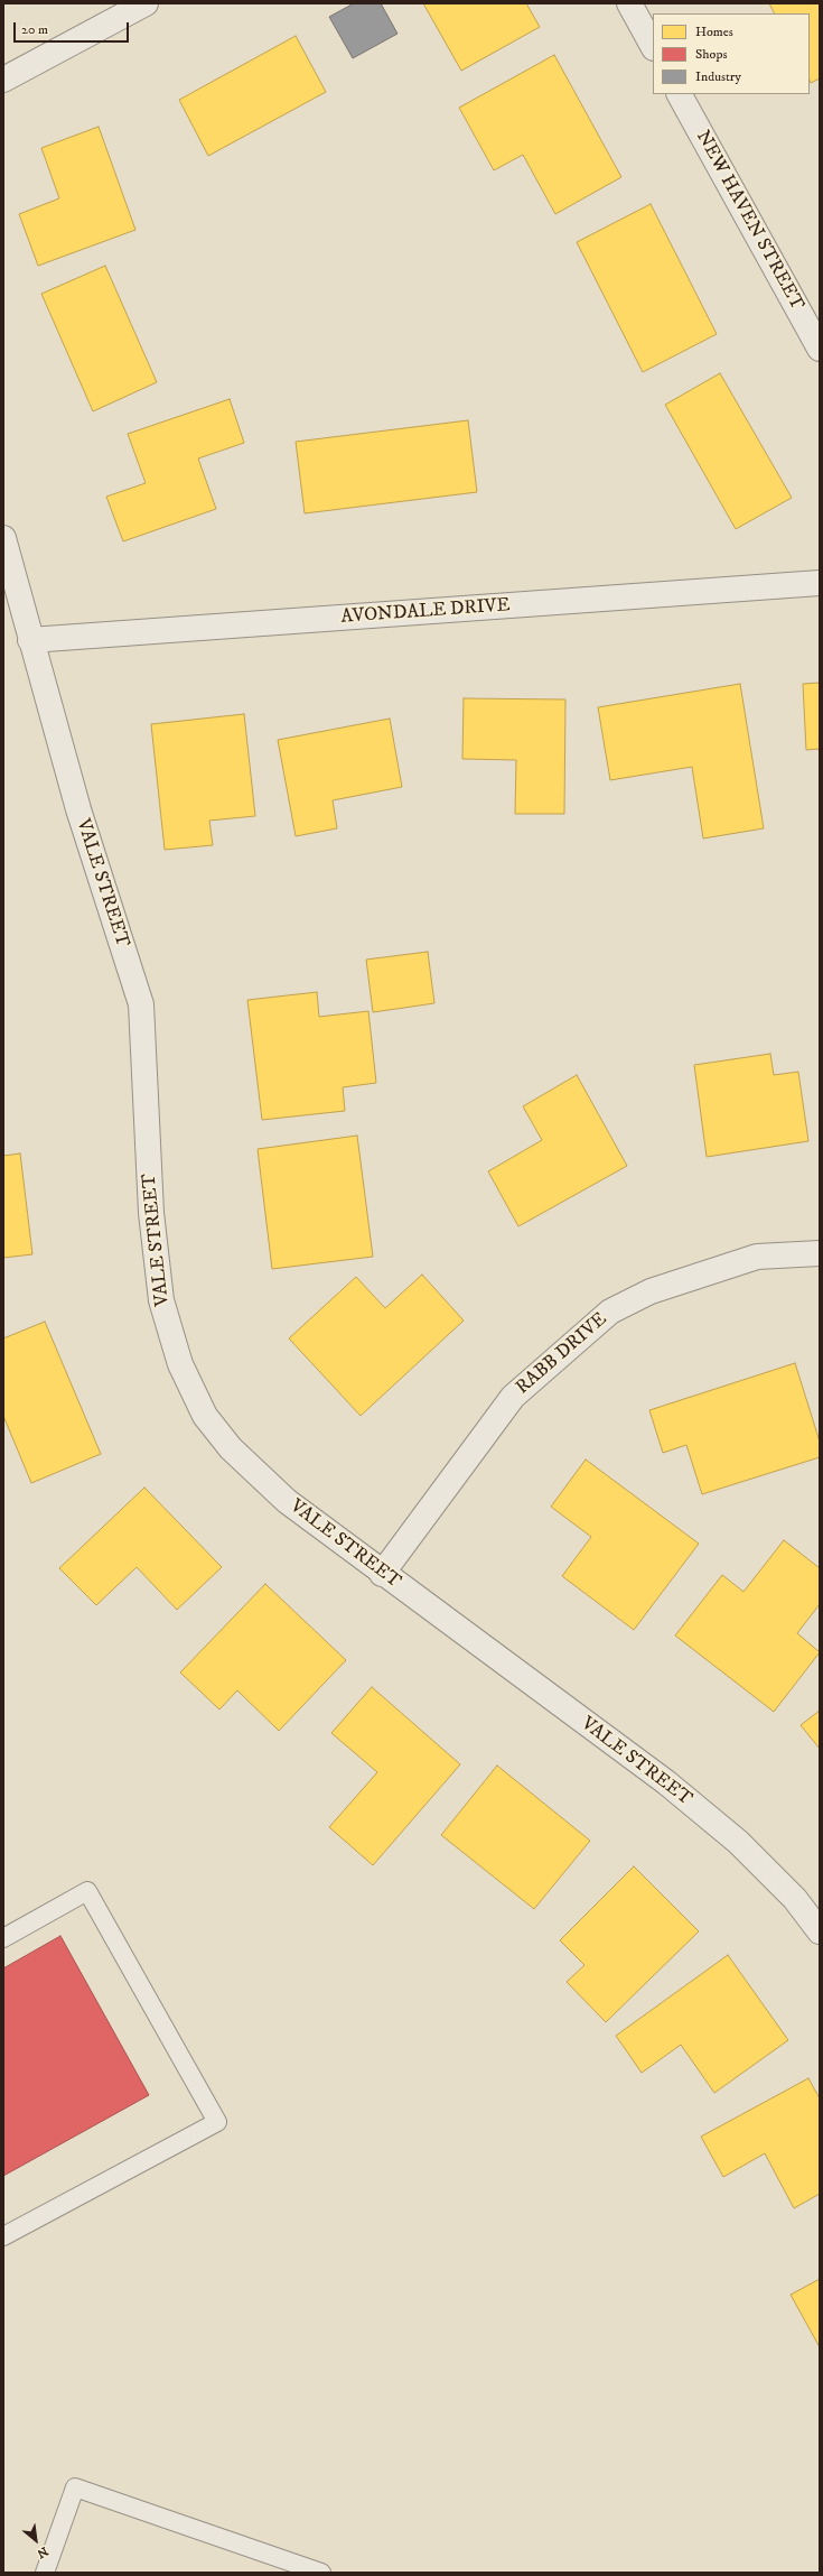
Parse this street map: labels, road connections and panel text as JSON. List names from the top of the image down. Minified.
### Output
{"streets":{"street":["NEW HAVEN STREET","AVONDALE DRIVE","VALE STREET","RABB DRIVE"]},"crossings":[["AVONDALE DRIVE","VALE STREET"],["VALE STREET","RABB DRIVE"]],"legend":["Homes","Shops","Industry"],"scale_bar":"20 m","north":"bottom right"}
